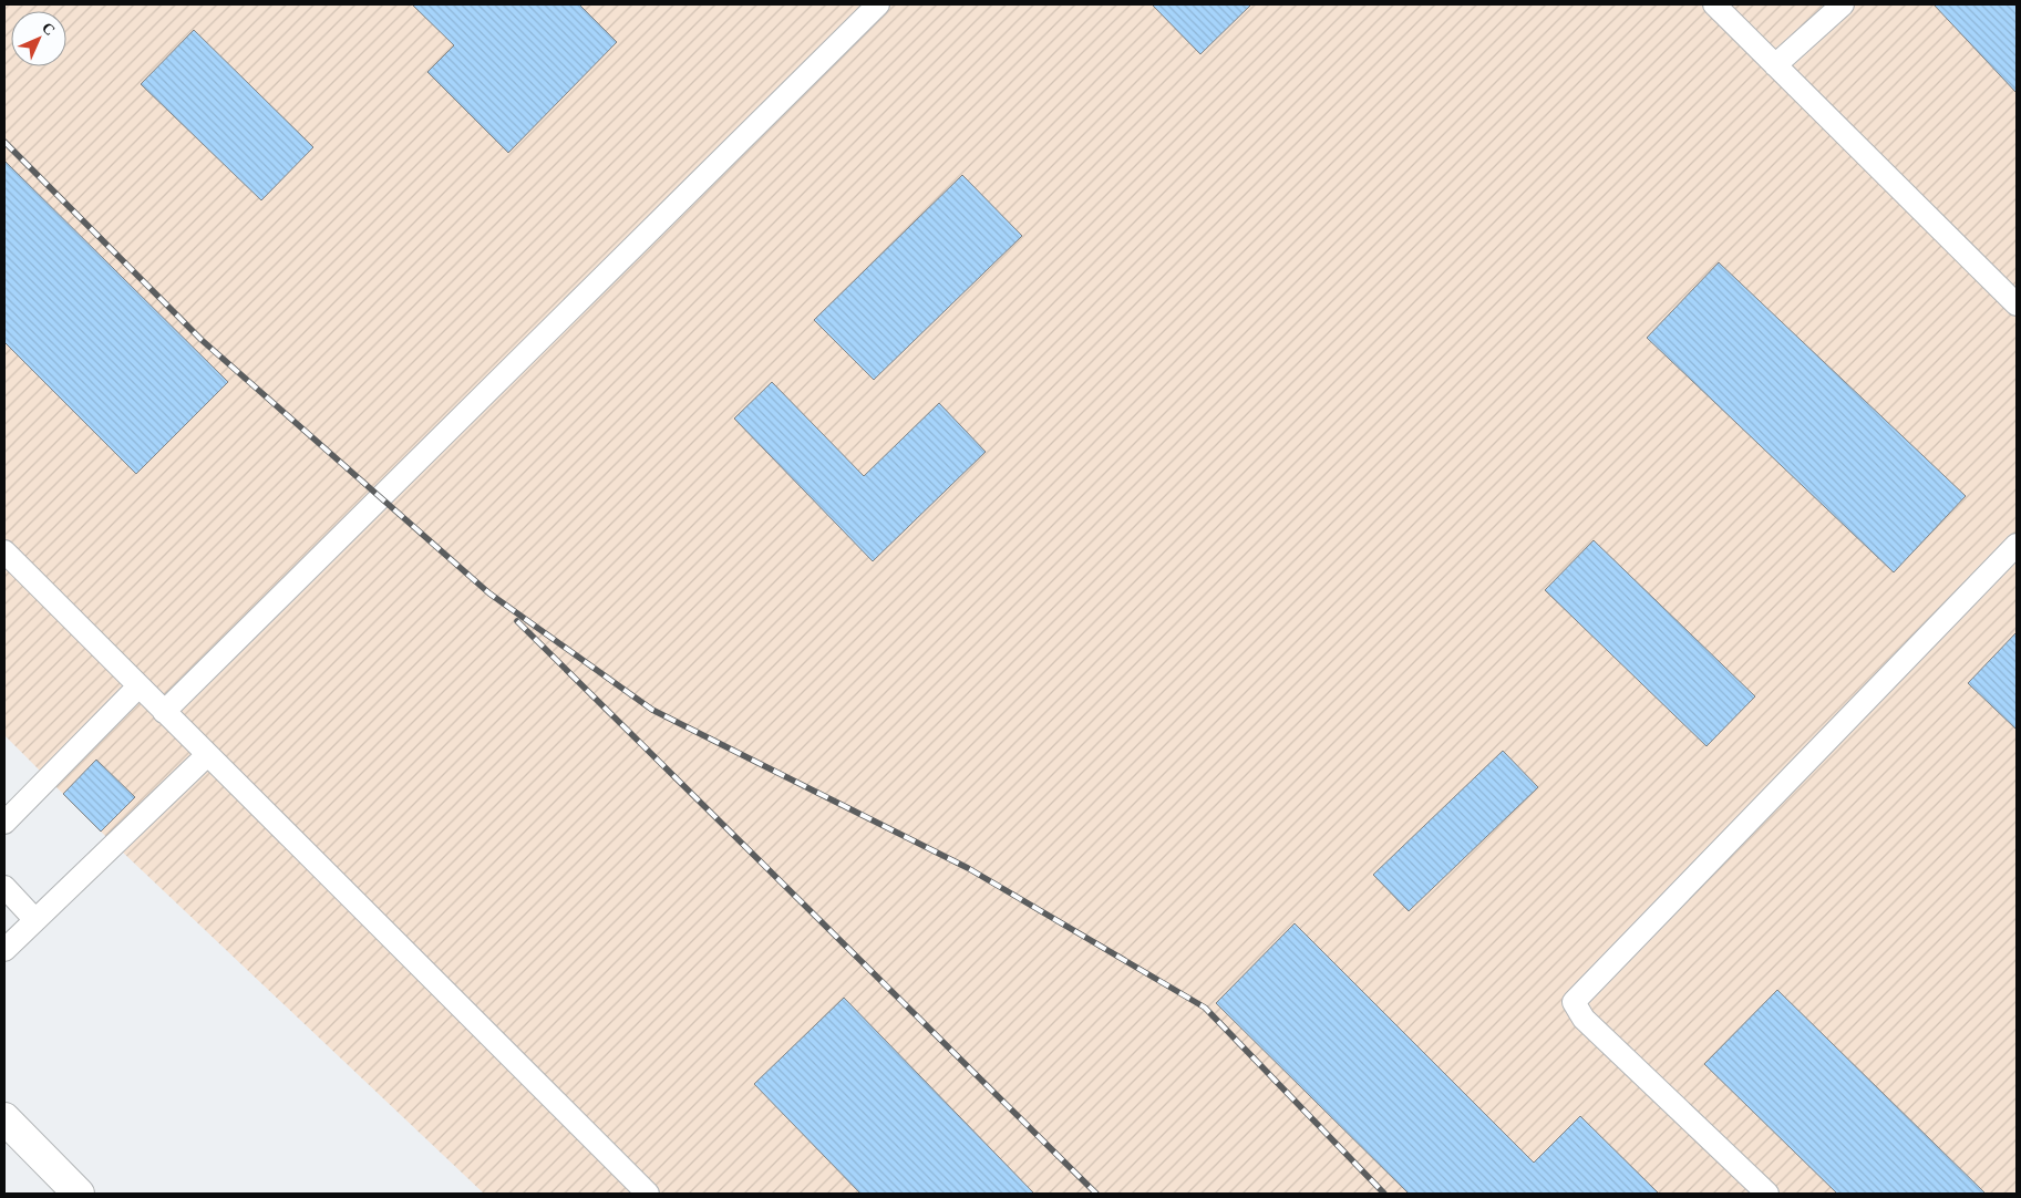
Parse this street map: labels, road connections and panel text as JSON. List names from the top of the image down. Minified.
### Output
{"north":"top right"}
